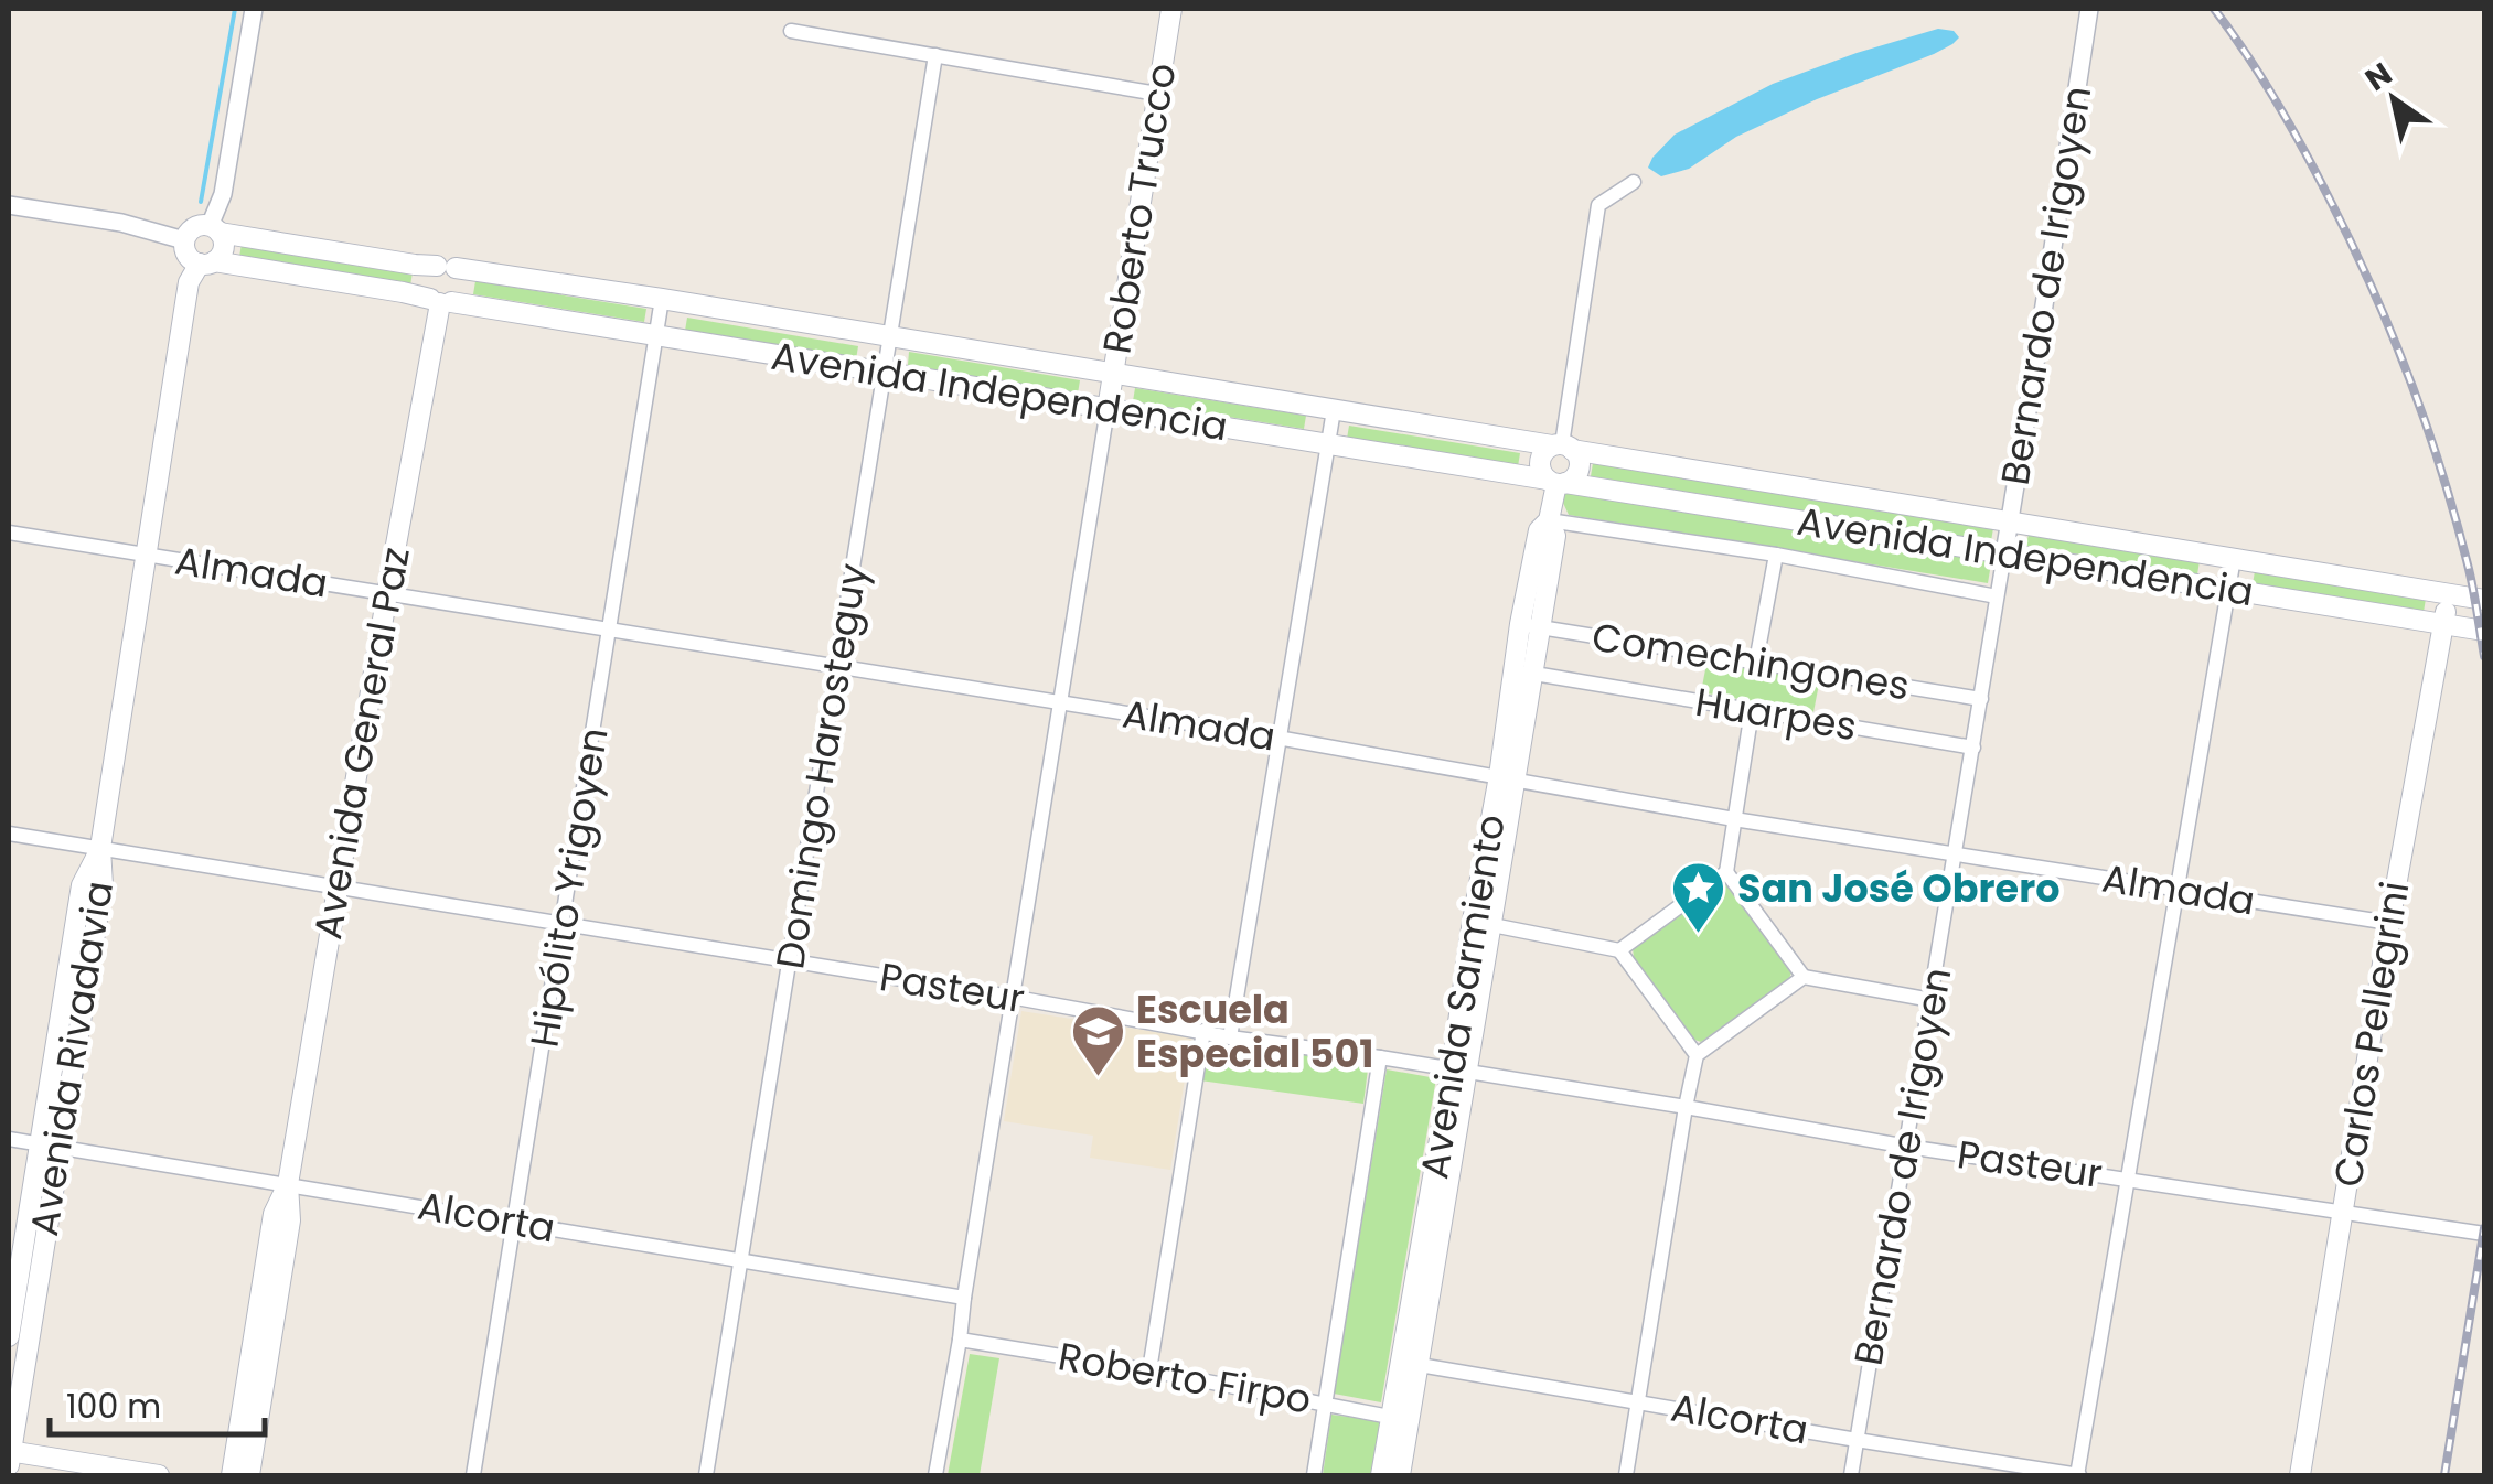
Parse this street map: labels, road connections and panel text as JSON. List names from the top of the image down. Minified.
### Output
{"streets":{"main road":["Roberto Trucco","Avenida Independencia","Avenida General Paz","Avenida Sarmiento","Carlos Pellegrini","Avenida Rivadavia"],"street":["Bernardo de Irigoyen","Almada","Comechingones","Huarpes","Domingo Harosteguy","Hipólito Yrigoyen","Pasteur","Alcorta","Roberto Firpo"]},"crossings":[["Roberto Trucco","Avenida Independencia"],["Bernardo de Irigoyen","Avenida Independencia"],["Bernardo de Irigoyen","Almada"],["Bernardo de Irigoyen","Comechingones"],["Bernardo de Irigoyen","Huarpes"],["Bernardo de Irigoyen","Pasteur"],["Bernardo de Irigoyen","Alcorta"],["Avenida Independencia","Avenida General Paz"],["Avenida Independencia","Domingo Harosteguy"],["Avenida Independencia","Hipólito Yrigoyen"],["Avenida Independencia","Avenida Sarmiento"],["Avenida Independencia","Carlos Pellegrini"],["Avenida Independencia","Avenida Rivadavia"],["Almada","Avenida General Paz"],["Almada","Domingo Harosteguy"],["Almada","Hipólito Yrigoyen"],["Almada","Avenida Sarmiento"],["Almada","Carlos Pellegrini"],["Almada","Avenida Rivadavia"],["Comechingones","Avenida Sarmiento"],["Huarpes","Avenida Sarmiento"],["Avenida General Paz","Pasteur"],["Avenida General Paz","Alcorta"],["Domingo Harosteguy","Pasteur"],["Domingo Harosteguy","Alcorta"],["Hipólito Yrigoyen","Pasteur"],["Hipólito Yrigoyen","Alcorta"],["Pasteur","Avenida Sarmiento"],["Pasteur","Carlos Pellegrini"],["Pasteur","Avenida Rivadavia"],["Avenida Sarmiento","Alcorta"],["Avenida Sarmiento","Roberto Firpo"],["Avenida Rivadavia","Alcorta"]],"places":{"place":["San José Obrero"],"school or university":["Escuela Especial 501"]},"scale_bar":"100 m","north":"top left"}
